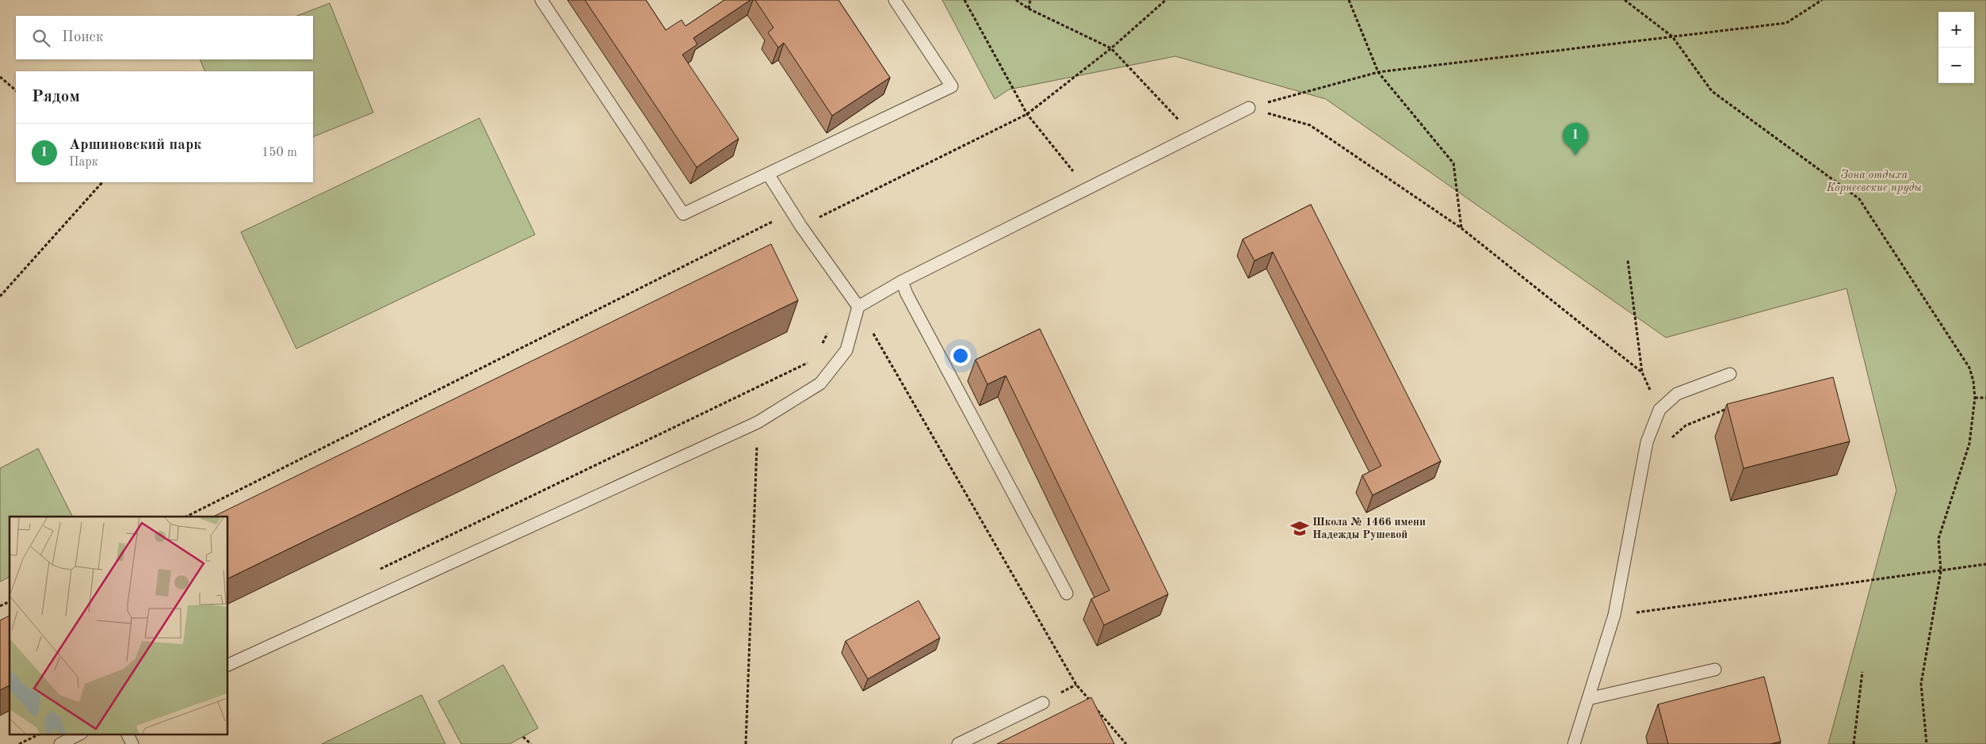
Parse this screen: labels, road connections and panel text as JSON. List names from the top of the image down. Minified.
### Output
{"parks":["Зона отдыха Корнеевские пруды"],"places":{"school or university":["Школа № 1466 имени Надежды Рушевой"]},"page":{"map_buttons":["+","−"],"search":"Поиск","heading":"Рядом","pins":"1","list":[{"mark":"1","name":"Аршиновский парк","note":"Парк","value":"150 m"}]}}
